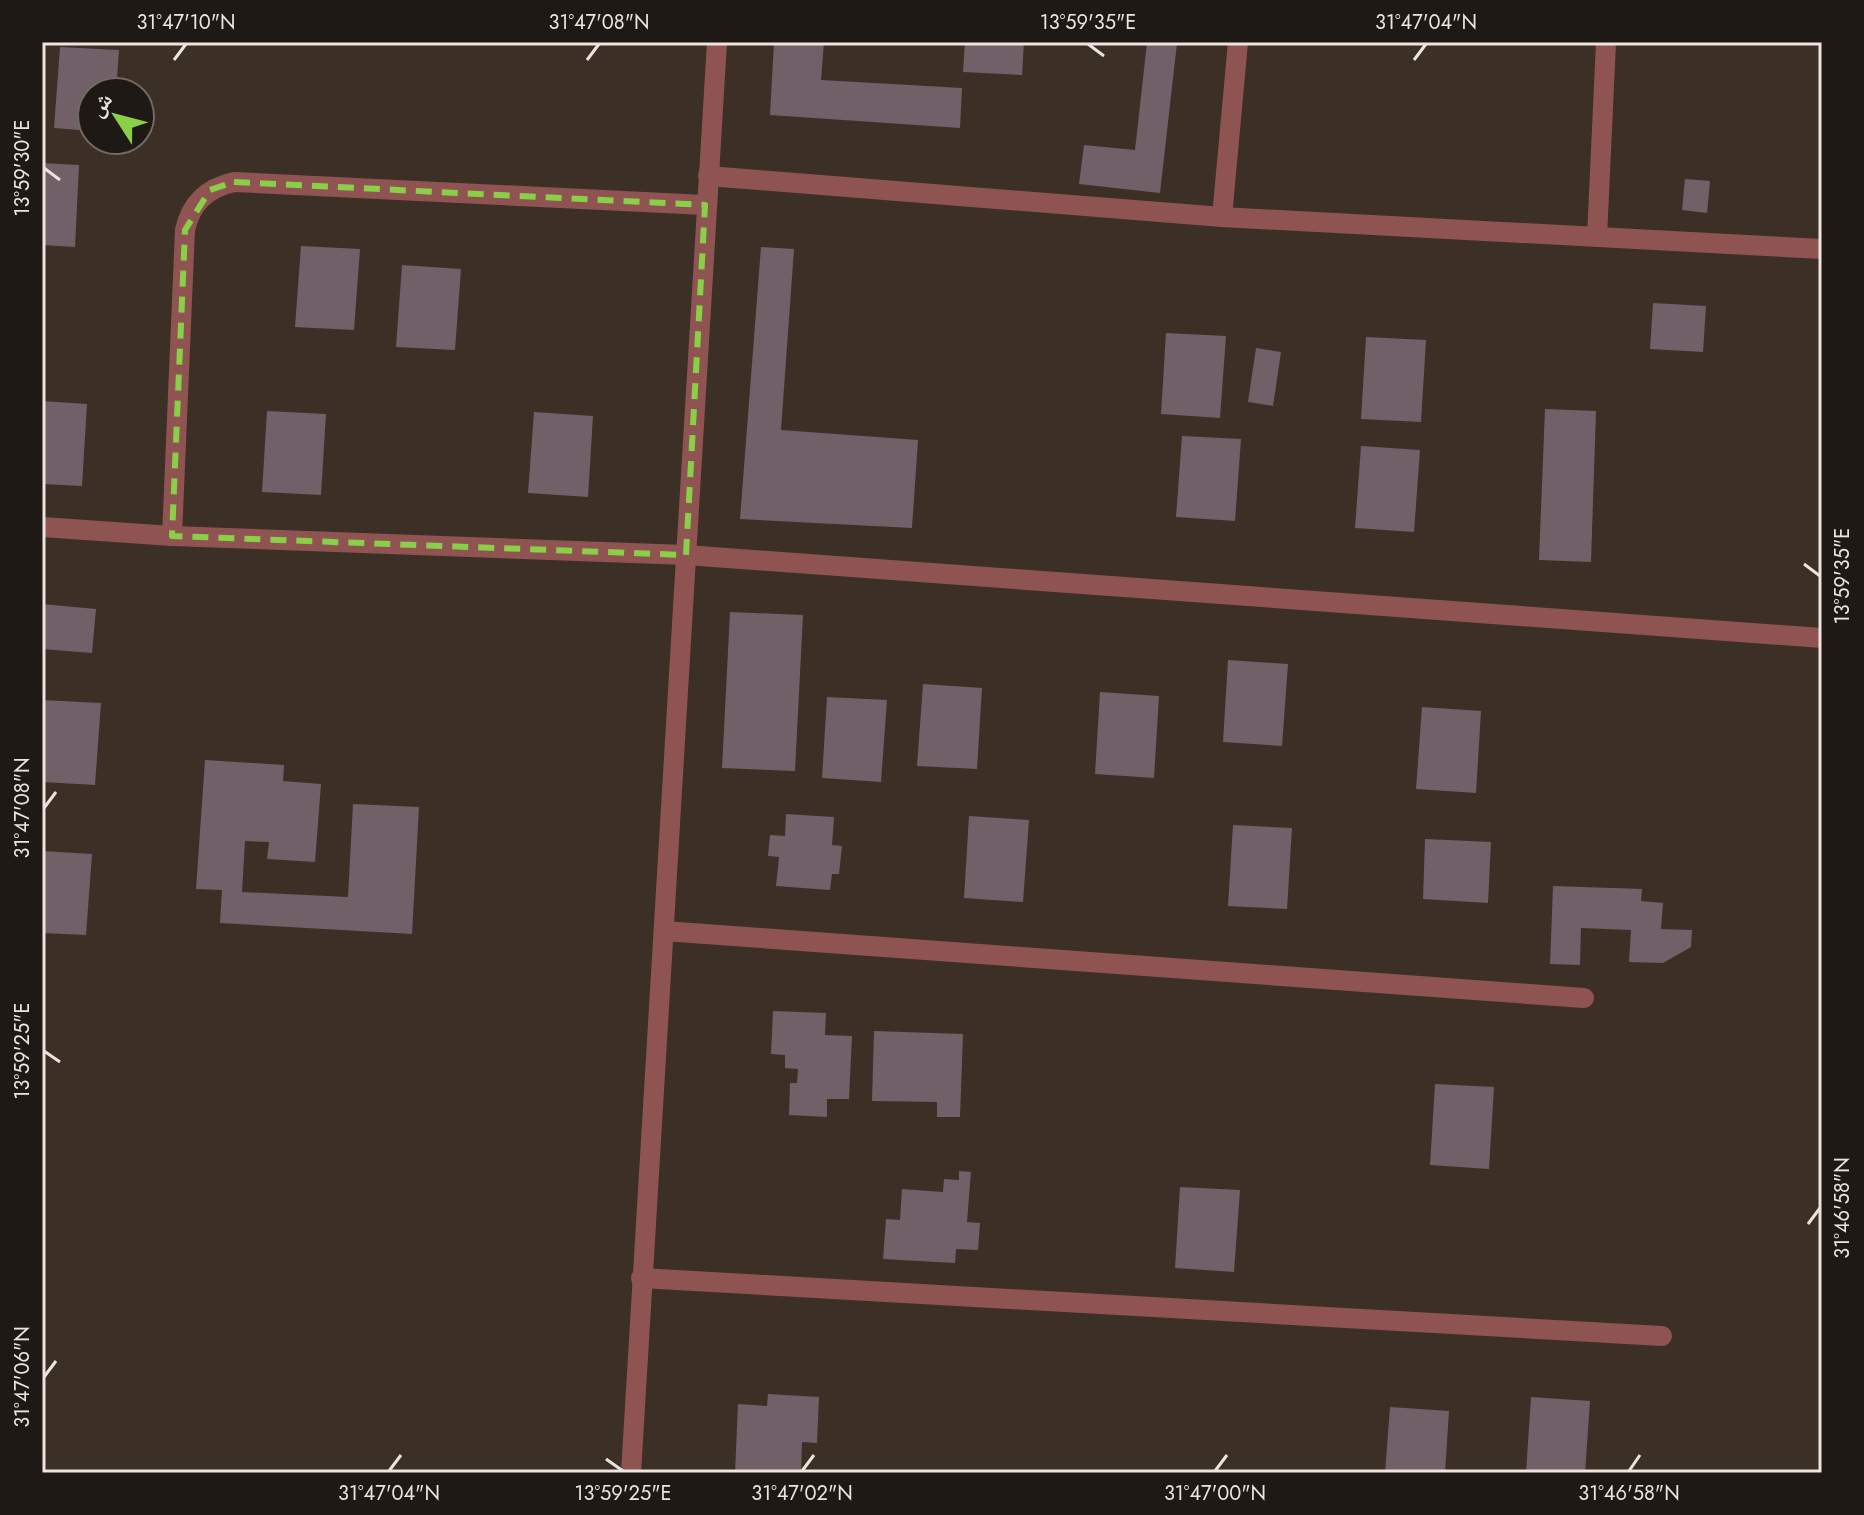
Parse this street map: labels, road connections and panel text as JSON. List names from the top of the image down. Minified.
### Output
{"north":"top left","coordinates":["31°47'10\"N","31°47'08\"N","13°59'35\"E","31°47'04\"N","13°59'30\"E","13°59'25\"E","31°46'58\"N","31°47'06\"N","31°47'02\"N","31°47'00\"N"]}
